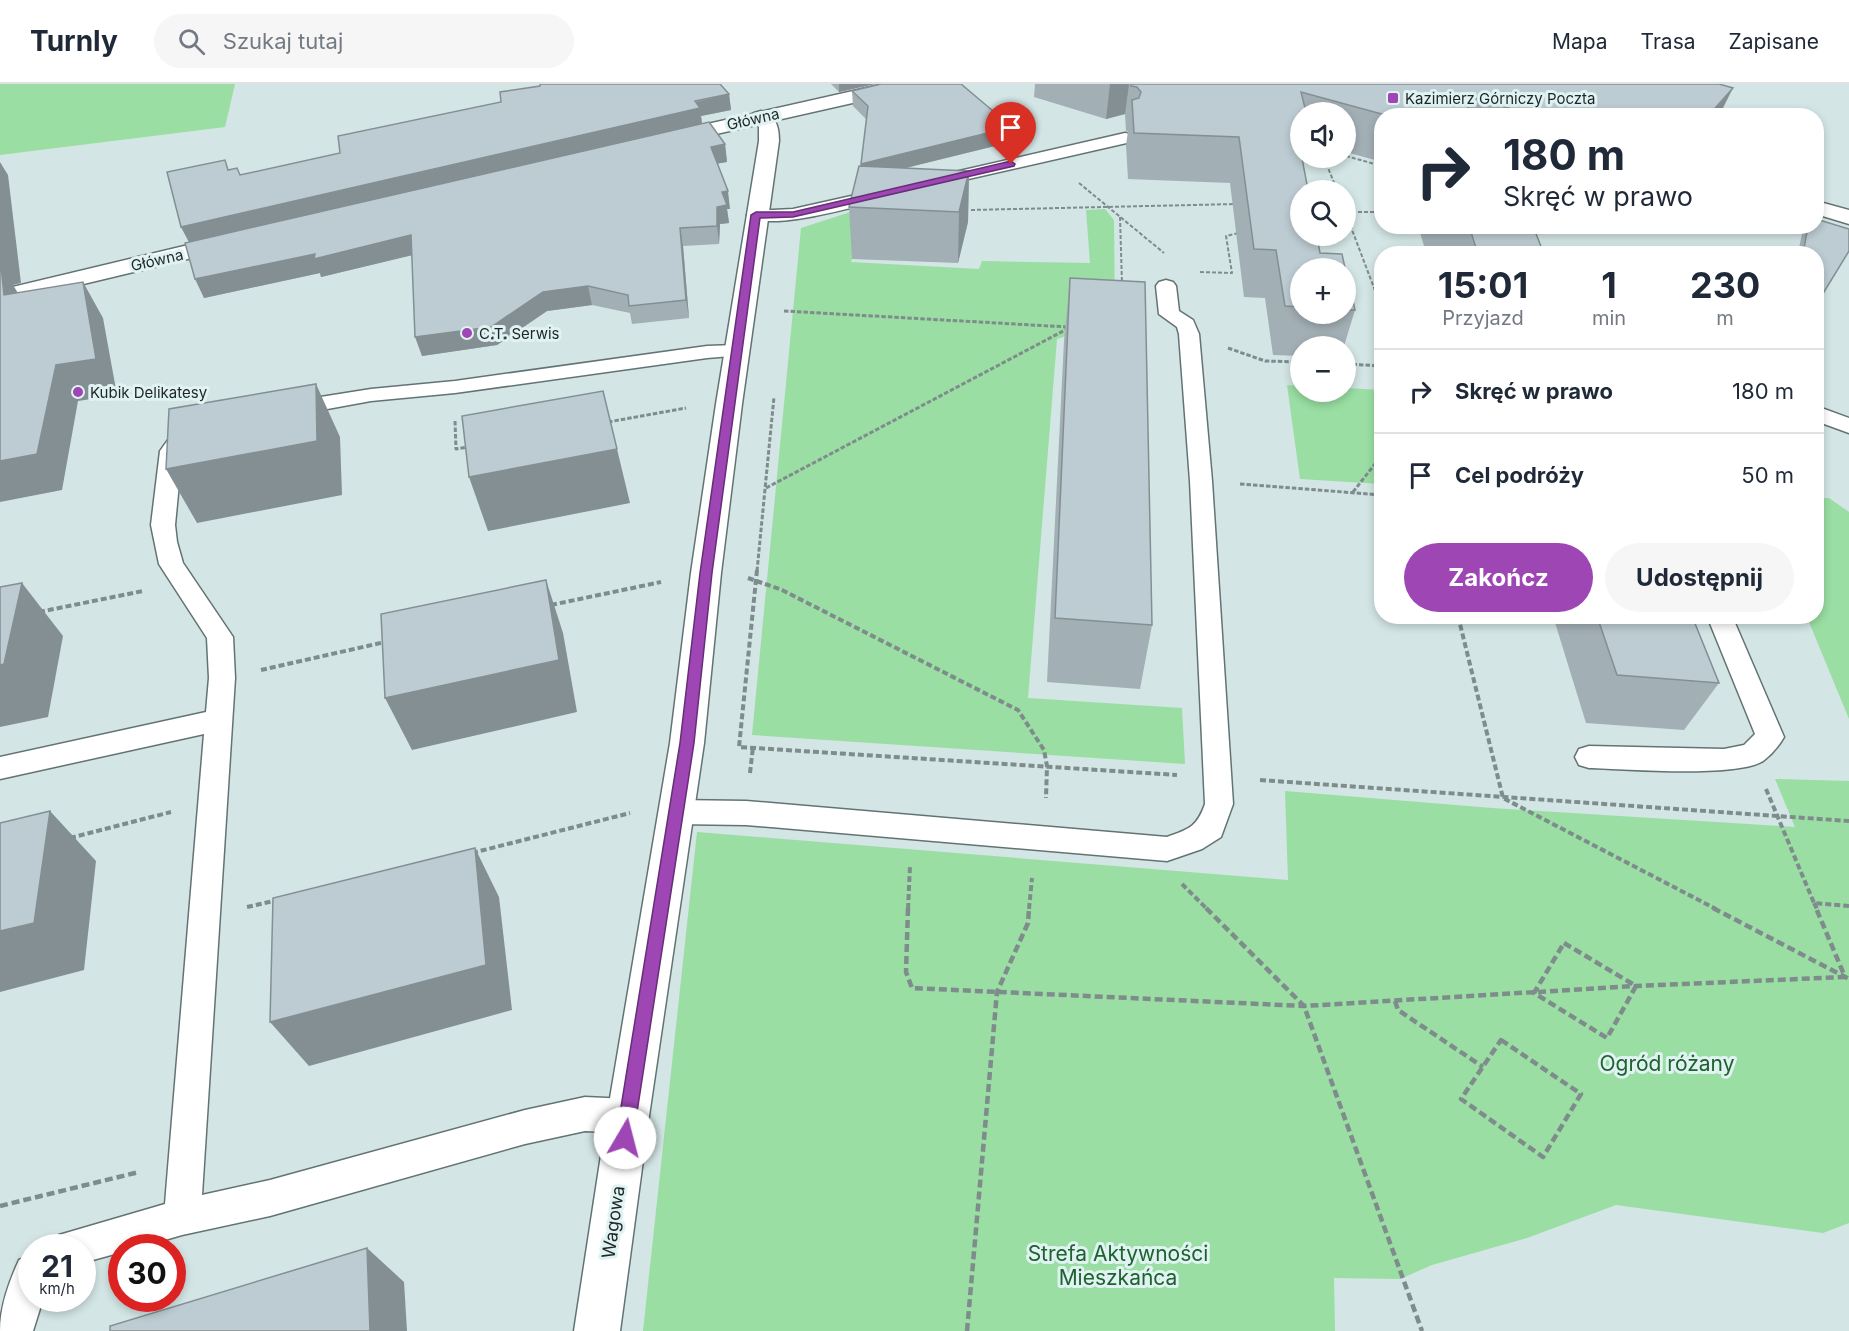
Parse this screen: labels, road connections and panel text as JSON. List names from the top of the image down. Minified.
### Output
{"streets":{"street":["Główna","Wagowa"]},"crossings":[["Główna","Wagowa"]],"parks":["Ogród różany","Strefa Aktywności Mieszkańca"],"places":{"transit":["Kazimierz Górniczy Poczta"],"other":["C.T. Serwis","Kubik Delikatesy"]},"page":{"header":"Turnly","search":"Szukaj tutaj","nav":["Mapa","Trasa","Zapisane"],"map_buttons":["+","−"],"turn":["180 m","Skręć w prawo"],"eta":["15:01","Przyjazd","1","min","230","m"],"list":[{"name":"Skręć w prawo","value":"180 m"},{"name":"Cel podróży","value":"50 m"}],"buttons":["Zakończ","Udostępnij"],"speed":"21 km/h","limit":"30"}}
